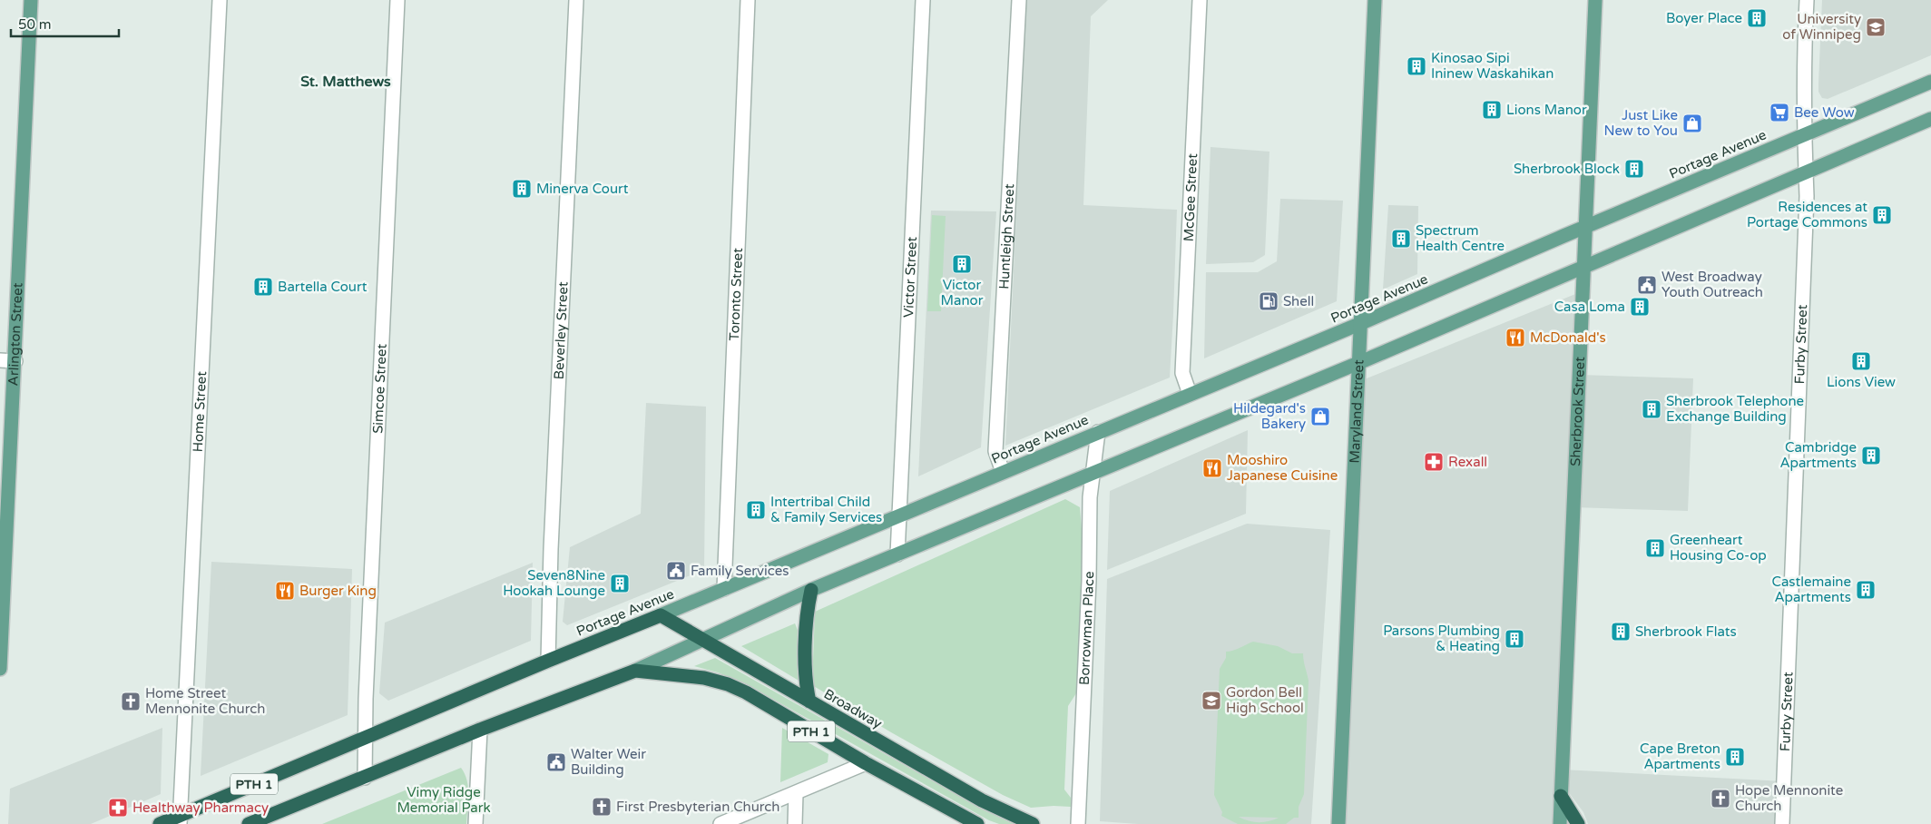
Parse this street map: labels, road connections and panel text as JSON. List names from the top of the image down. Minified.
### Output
{"streets":{"highway":["Portage Avenue","Broadway","PTH 1"],"main road":["Arlington Street","Maryland Street","Sherbrook Street"],"street":["McGee Street","Huntleigh Street","Victor Street","Toronto Street","Beverley Street","Furby Street","Simcoe Street","Home Street","Borrowman Place"]},"crossings":[["Portage Avenue","McGee Street"],["Portage Avenue","Huntleigh Street"],["Portage Avenue","Victor Street"],["Portage Avenue","Toronto Street"],["Portage Avenue","Beverley Street"],["Portage Avenue","Furby Street"],["Portage Avenue","Simcoe Street"],["Portage Avenue","Home Street"],["Portage Avenue","Maryland Street"],["Portage Avenue","Sherbrook Street"],["Portage Avenue","Borrowman Place"],["Portage Avenue","Broadway"],["Simcoe Street","PTH 1"]],"districts":["St. Matthews"],"parks":["Vimy Ridge Memorial Park"],"places":{"building":["Boyer Place","Kinosao Sipi Ininew Waskahikan","Lions Manor","Sherbrook Block","Minerva Court","Residences at Portage Commons","Spectrum Health Centre","Victor Manor","Bartella Court","Casa Loma","Lions View","Sherbrook Telephone Exchange Building","Cambridge Apartments","Intertribal Child & Family Services","Greenheart Housing Co-op","Seven8Nine Hookah Lounge","Castlemaine Apartments","Sherbrook Flats","Parsons Plumbing & Heating","Cape Breton Apartments"],"school or university":["University of Winnipeg","Gordon Bell High School"],"supermarket":["Bee Wow"],"shop":["Just Like New to You","Hildegard's Bakery"],"public building":["West Broadway Youth Outreach","Family Services","Walter Weir Building"],"fuel station":["Shell"],"restaurant":["McDonald's","Mooshiro Japanese Cuisine","Burger King"],"pharmacy":["Rexall","Healthway Pharmacy"],"church":["Home Street Mennonite Church","Hope Mennonite Church","First Presbyterian Church"]},"scale_bar":"50 m"}
